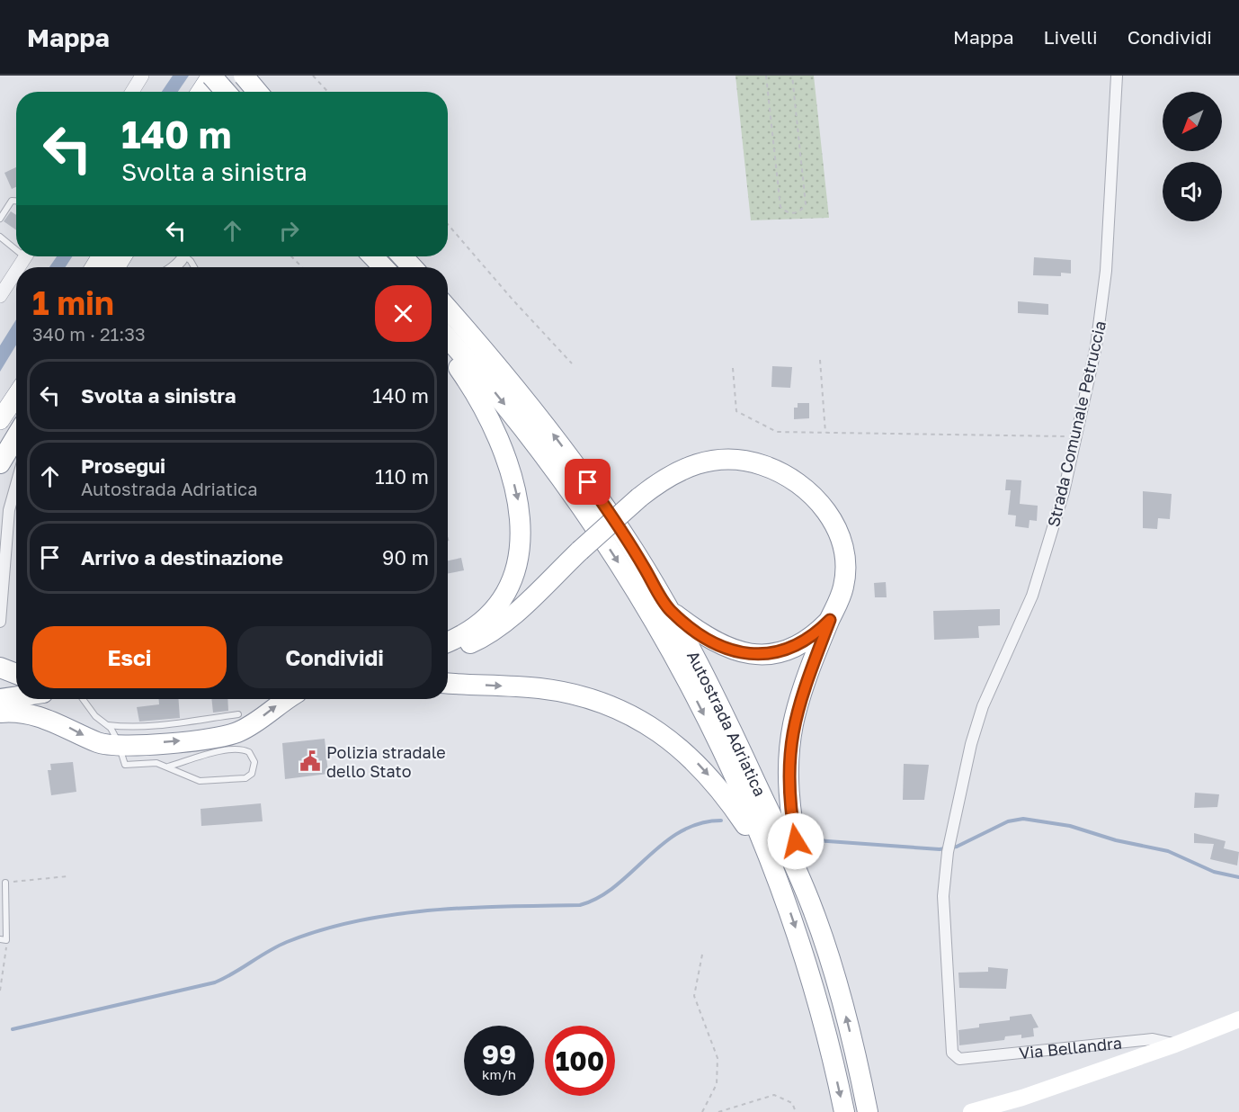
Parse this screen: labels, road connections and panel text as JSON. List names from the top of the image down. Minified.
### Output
{"streets":{"highway":["Autostrada Adriatica"],"main road":["Via Bellandra"],"street":["Strada Comunale Petruccia"]},"crossings":[["Strada Comunale Petruccia","Via Bellandra"]],"places":{"public building":["Polizia stradale dello Stato"]},"north":"bottom left","page":{"header":"Mappa","nav":["Mappa","Livelli","Condividi"],"turn":["140 m","Svolta a sinistra"],"heading":["1 min","340 m · 21:33"],"list":[{"name":"Svolta a sinistra","value":"140 m"},{"name":"Prosegui","note":"Autostrada Adriatica","value":"110 m"},{"name":"Arrivo a destinazione","value":"90 m"}],"buttons":["Esci","Condividi"],"speed":"99 km/h","limit":"100"}}
